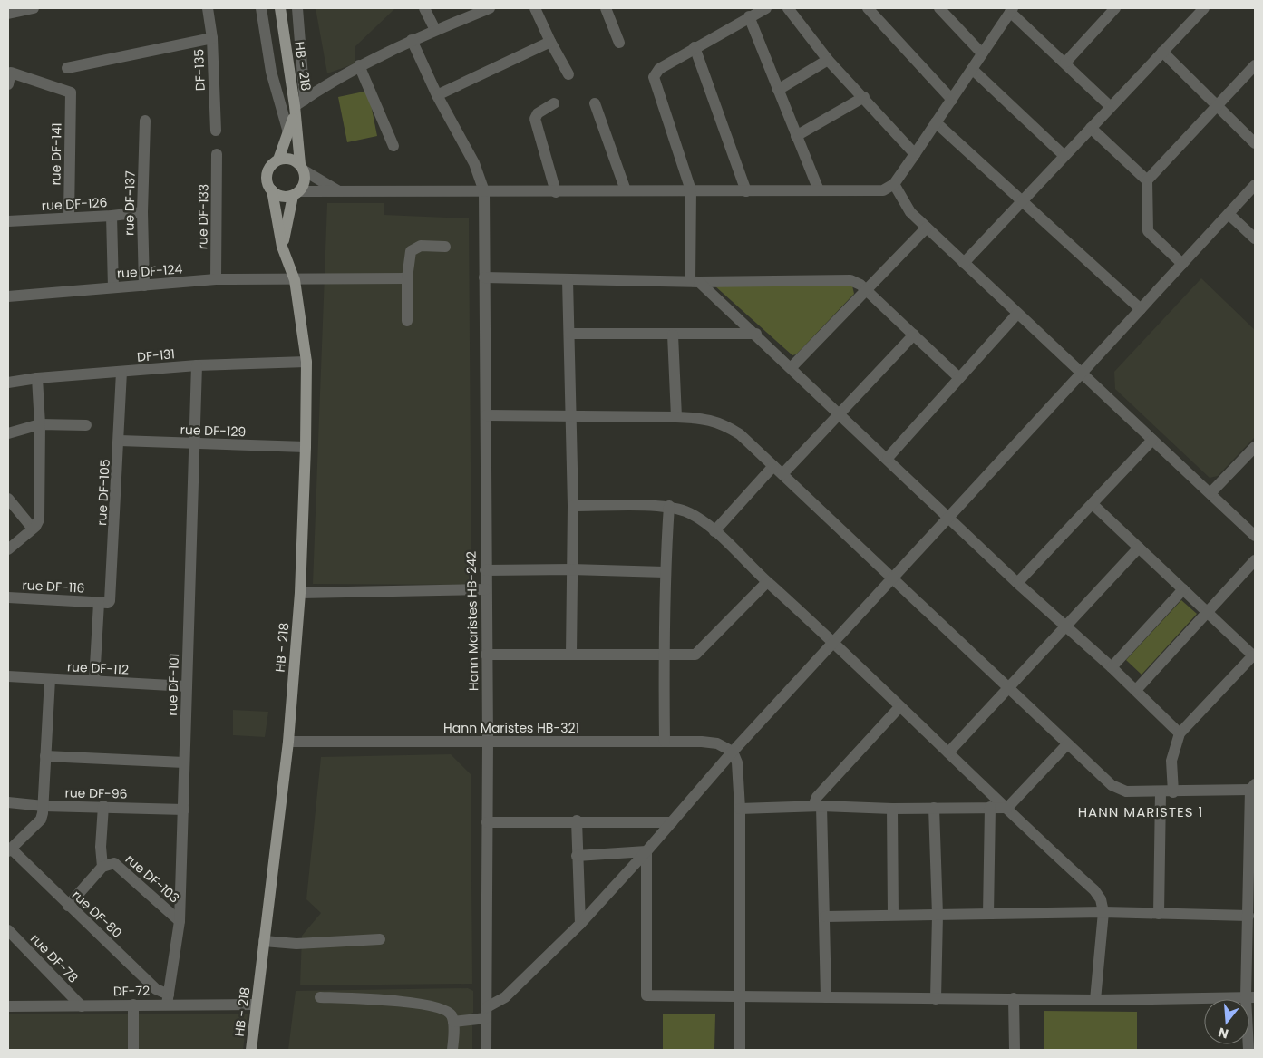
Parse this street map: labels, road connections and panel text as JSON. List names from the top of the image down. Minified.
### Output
{"streets":{"main road":["HB - 218"],"street":["DF-135","rue DF-141","rue DF-137","rue DF-126","rue DF-133","rue DF-124","DF-131","rue DF-129","rue DF-105","rue DF-116","Hann Maristes HB-242","rue DF-112","rue DF-101","Hann Maristes HB-321","rue DF-96","rue DF-103","rue DF-80","rue DF-78","DF-72"]},"crossings":[["HB - 218","rue DF-124"],["HB - 218","DF-131"],["HB - 218","rue DF-129"],["HB - 218","Hann Maristes HB-321"],["HB - 218","DF-72"],["rue DF-141","rue DF-126"],["rue DF-137","rue DF-126"],["rue DF-137","rue DF-124"],["rue DF-133","rue DF-124"],["DF-131","rue DF-105"],["DF-131","rue DF-101"],["rue DF-129","rue DF-105"],["rue DF-129","rue DF-101"],["rue DF-105","rue DF-116"],["Hann Maristes HB-242","Hann Maristes HB-321"],["rue DF-112","rue DF-101"],["rue DF-101","rue DF-96"],["rue DF-101","rue DF-103"],["rue DF-101","rue DF-80"],["rue DF-101","DF-72"],["rue DF-80","DF-72"],["rue DF-78","DF-72"]],"districts":["HANN MARISTES 1"],"north":"bottom"}
